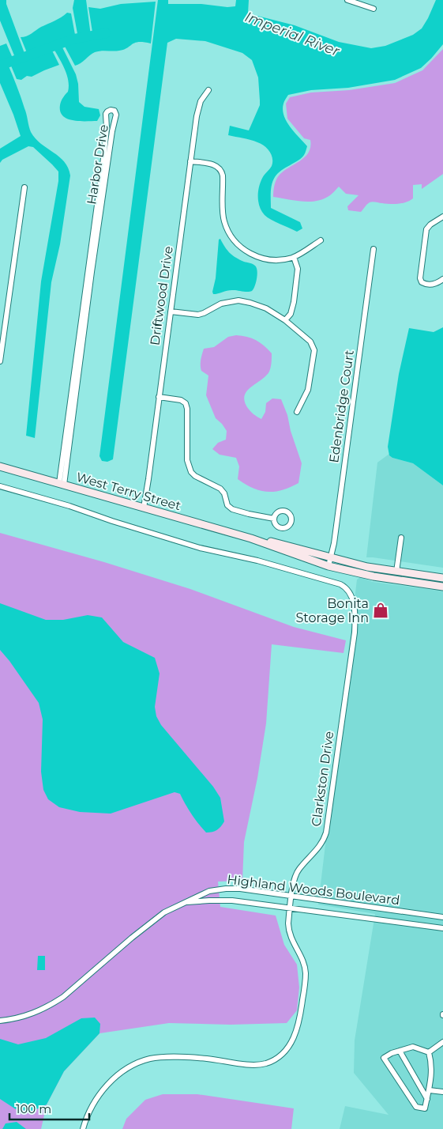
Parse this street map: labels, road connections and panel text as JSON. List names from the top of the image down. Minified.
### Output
{"streets":{"street":["Harbor Drive","Driftwood Drive","Edenbridge Court","West Terry Street","Clarkston Drive","Highland Woods Boulevard"]},"crossings":[["Harbor Drive","West Terry Street"],["Driftwood Drive","West Terry Street"],["Edenbridge Court","West Terry Street"],["Clarkston Drive","Highland Woods Boulevard"]],"water":["Imperial River"],"places":{"shop":["Bonita Storage Inn"]},"scale_bar":"100 m"}
